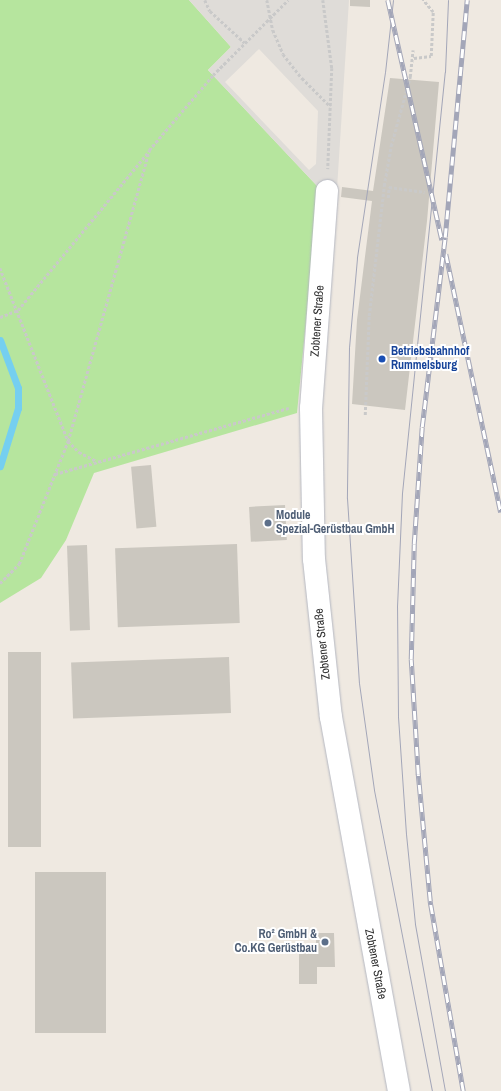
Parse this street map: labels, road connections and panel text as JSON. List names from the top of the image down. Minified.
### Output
{"streets":{"lane":["Zobtener Straße"]},"places":["Betriebsbahnhof Rummelsburg","Module Spezial-Gerüstbau GmbH","Ro² GmbH & Co.KG Gerüstbau"]}
